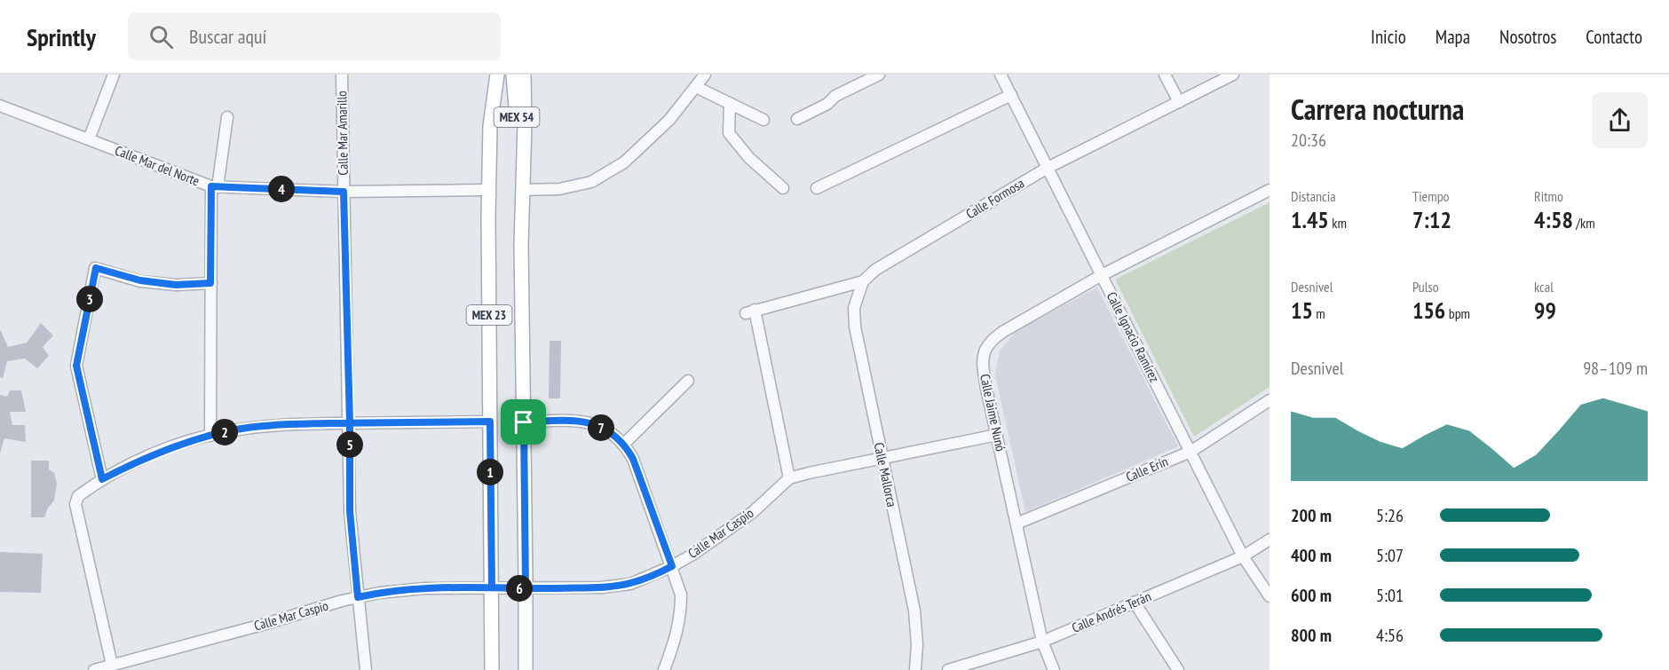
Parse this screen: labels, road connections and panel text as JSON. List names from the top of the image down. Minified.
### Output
{"streets":{"main road":["MEX 54","MEX 23"],"street":["Calle Mar Amarillo","Calle Mar del Norte","Calle Formosa","Calle Ignacio Ramírez","Calle Jaime Nunó","Calle Erín","Calle Mallorca","Calle Mar Caspio","Calle Andrés Terán"]},"crossings":[["MEX 54","MEX 23"],["Calle Mar Amarillo","Calle Mar del Norte"],["Calle Mar Amarillo","Calle Mar Caspio"],["Calle Mar del Norte","MEX 23"],["Calle Formosa","Calle Ignacio Ramírez"],["Calle Formosa","Calle Mallorca"],["Calle Formosa","Calle Mar Caspio"],["MEX 23","Calle Mar Caspio"],["Calle Ignacio Ramírez","Calle Jaime Nunó"],["Calle Ignacio Ramírez","Calle Erín"],["Calle Ignacio Ramírez","Calle Andrés Terán"],["Calle Jaime Nunó","Calle Erín"],["Calle Jaime Nunó","Calle Andrés Terán"]],"page":{"header":"Sprintly","search":"Buscar aquí","nav":["Inicio","Mapa","Nosotros","Contacto"],"heading":["Carrera nocturna","20:36"],"stats":[["Distancia","1.45 km"],["Tiempo","7:12"],["Ritmo","4:58 /km"],["Desnivel","15 m"],["Pulso","156 bpm"],["kcal","99"]],"pins":["4","3","7","2","5","1","6"],"chart":["Desnivel","98–109 m"],"list":[{"name":"200 m","note":"5:26"},{"name":"400 m","note":"5:07"},{"name":"600 m","note":"5:01"},{"name":"800 m","note":"4:56"}]}}
